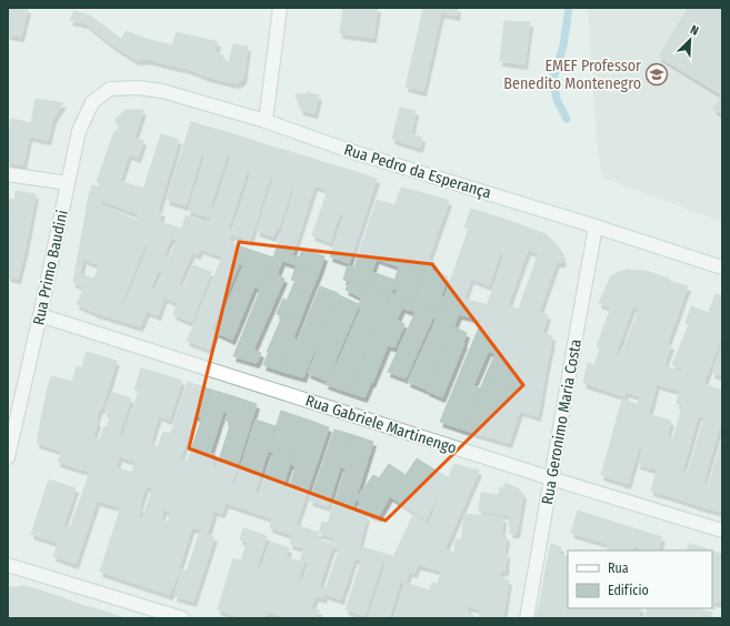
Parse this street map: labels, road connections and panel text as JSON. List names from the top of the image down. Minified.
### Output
{"streets":{"street":["Rua Pedro da Esperança","Rua Primo Baudini","Rua Geronimo Maria Costa","Rua Gabriele Martinengo"]},"crossings":[["Rua Pedro da Esperança","Rua Primo Baudini"],["Rua Pedro da Esperança","Rua Geronimo Maria Costa"],["Rua Primo Baudini","Rua Gabriele Martinengo"],["Rua Geronimo Maria Costa","Rua Gabriele Martinengo"]],"places":{"school or university":["EMEF Professor Benedito Montenegro"]},"legend":["Rua","Edifício"],"north":"top right"}
